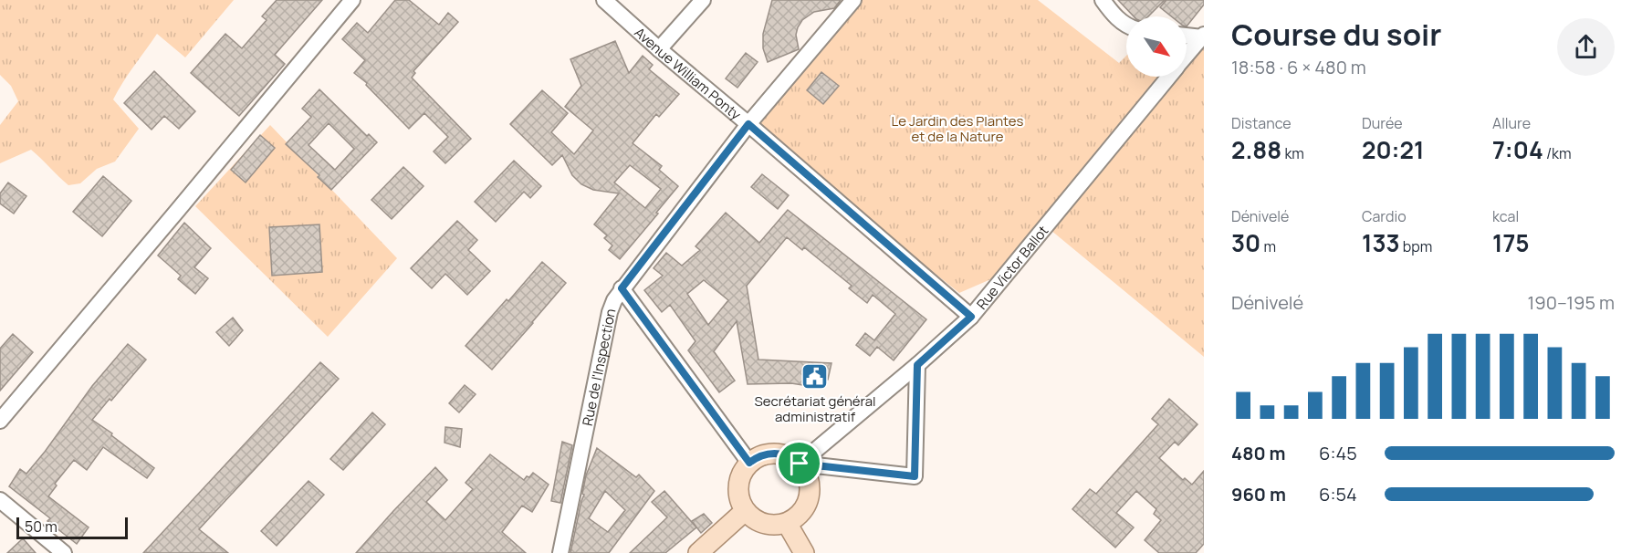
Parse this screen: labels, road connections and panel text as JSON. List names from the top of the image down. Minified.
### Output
{"streets":{"street":["Avenue William Ponty","Rue Victor Ballot","Rue de l'Inspection"]},"crossings":[["Avenue William Ponty","Rue Victor Ballot"],["Avenue William Ponty","Rue de l'Inspection"]],"parks":["Le Jardin des Plantes et de la Nature"],"places":{"public building":["Secrétariat général administratif"]},"scale_bar":"50 m","north":"bottom right","page":{"heading":["Course du soir","18:58 · 6 × 480 m"],"stats":[["Distance","2.88 km"],["Durée","20:21"],["Allure","7:04 /km"],["Dénivelé","30 m"],["Cardio","133 bpm"],["kcal","175"]],"chart":["Dénivelé","190–195 m"],"list":[{"name":"480 m","note":"6:45"},{"name":"960 m","note":"6:54"}],"scale":"50 m"}}
